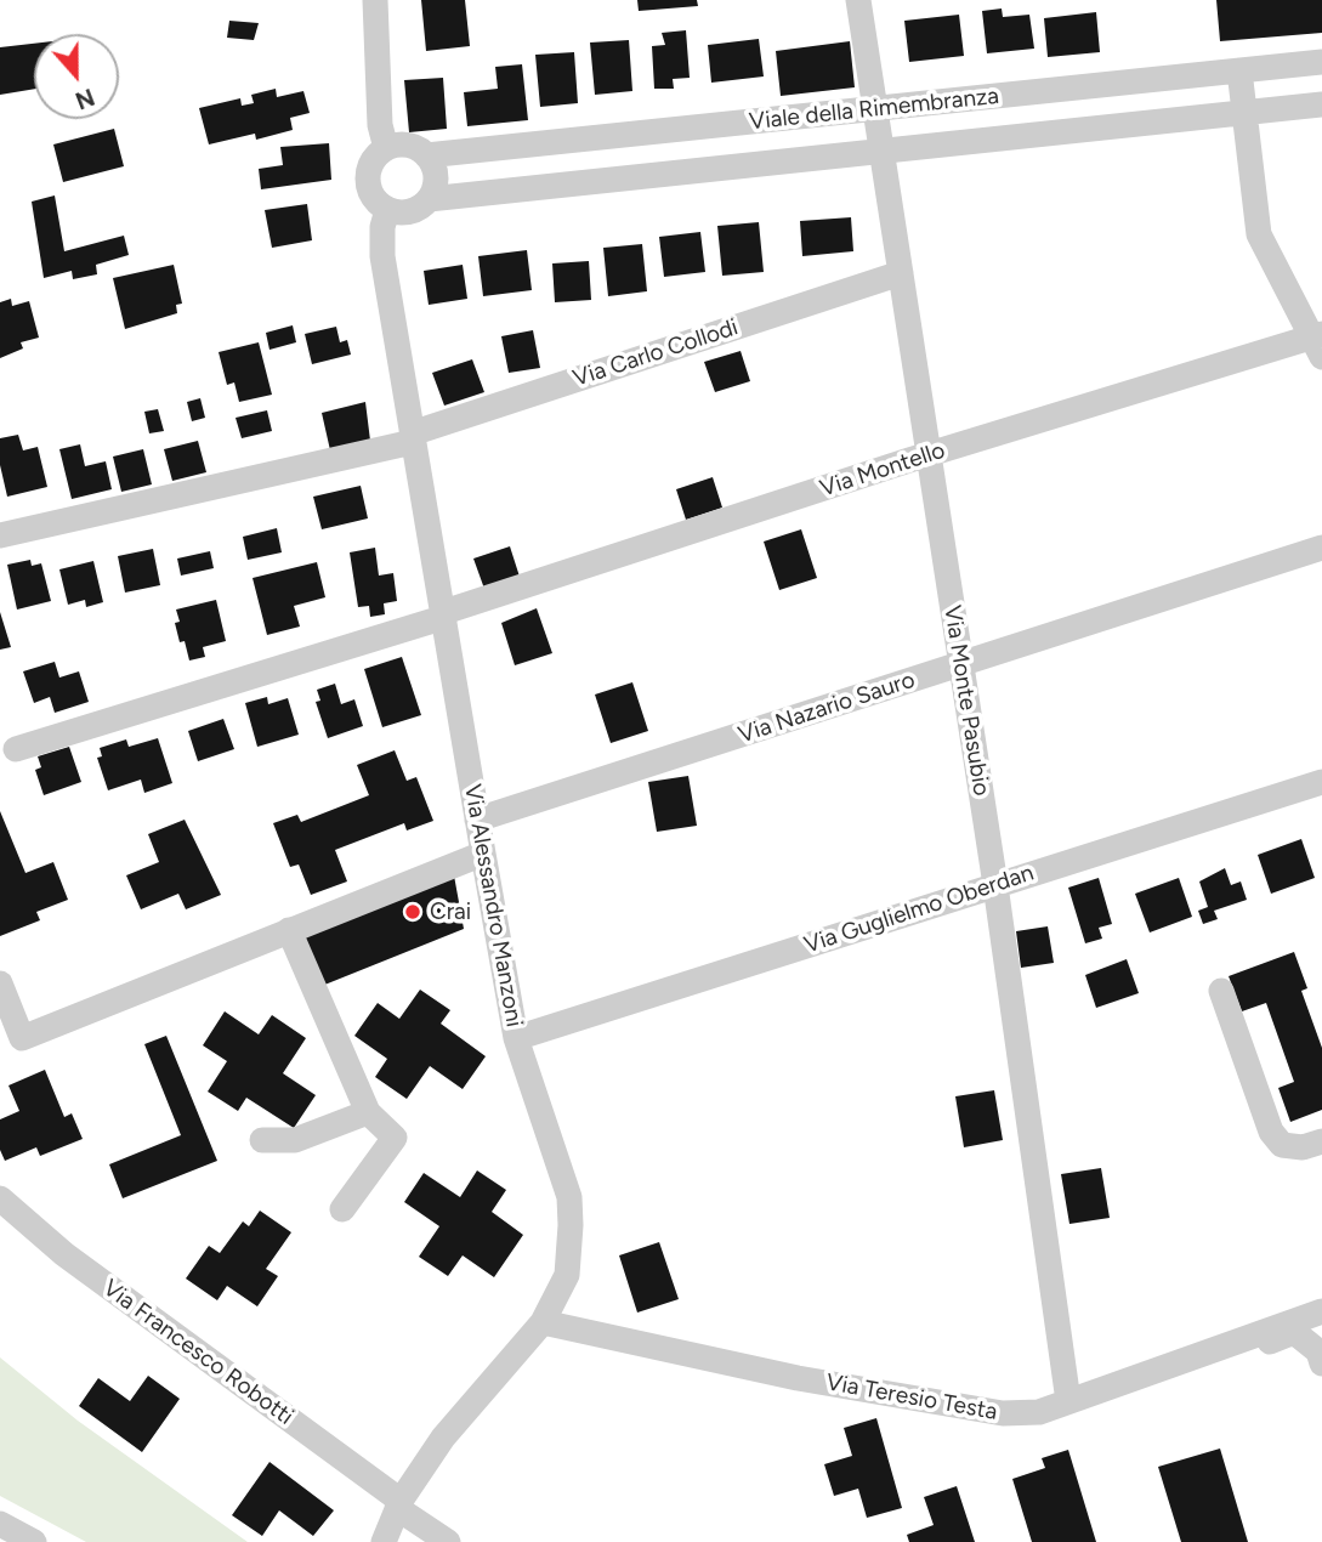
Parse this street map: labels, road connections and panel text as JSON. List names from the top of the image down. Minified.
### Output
{"streets":{"street":["Viale della Rimembranza","Via Carlo Collodi","Via Montello","Via Monte Pasubio","Via Nazario Sauro","Via Alessandro Manzoni","Via Guglielmo Oberdan","Via Francesco Robotti","Via Teresio Testa"]},"crossings":[["Viale della Rimembranza","Via Monte Pasubio"],["Viale della Rimembranza","Via Alessandro Manzoni"],["Via Carlo Collodi","Via Monte Pasubio"],["Via Carlo Collodi","Via Alessandro Manzoni"],["Via Montello","Via Monte Pasubio"],["Via Montello","Via Alessandro Manzoni"],["Via Monte Pasubio","Via Nazario Sauro"],["Via Monte Pasubio","Via Guglielmo Oberdan"],["Via Monte Pasubio","Via Teresio Testa"],["Via Nazario Sauro","Via Alessandro Manzoni"],["Via Alessandro Manzoni","Via Guglielmo Oberdan"],["Via Alessandro Manzoni","Via Francesco Robotti"],["Via Alessandro Manzoni","Via Teresio Testa"]],"places":["Crai"],"north":"bottom"}
